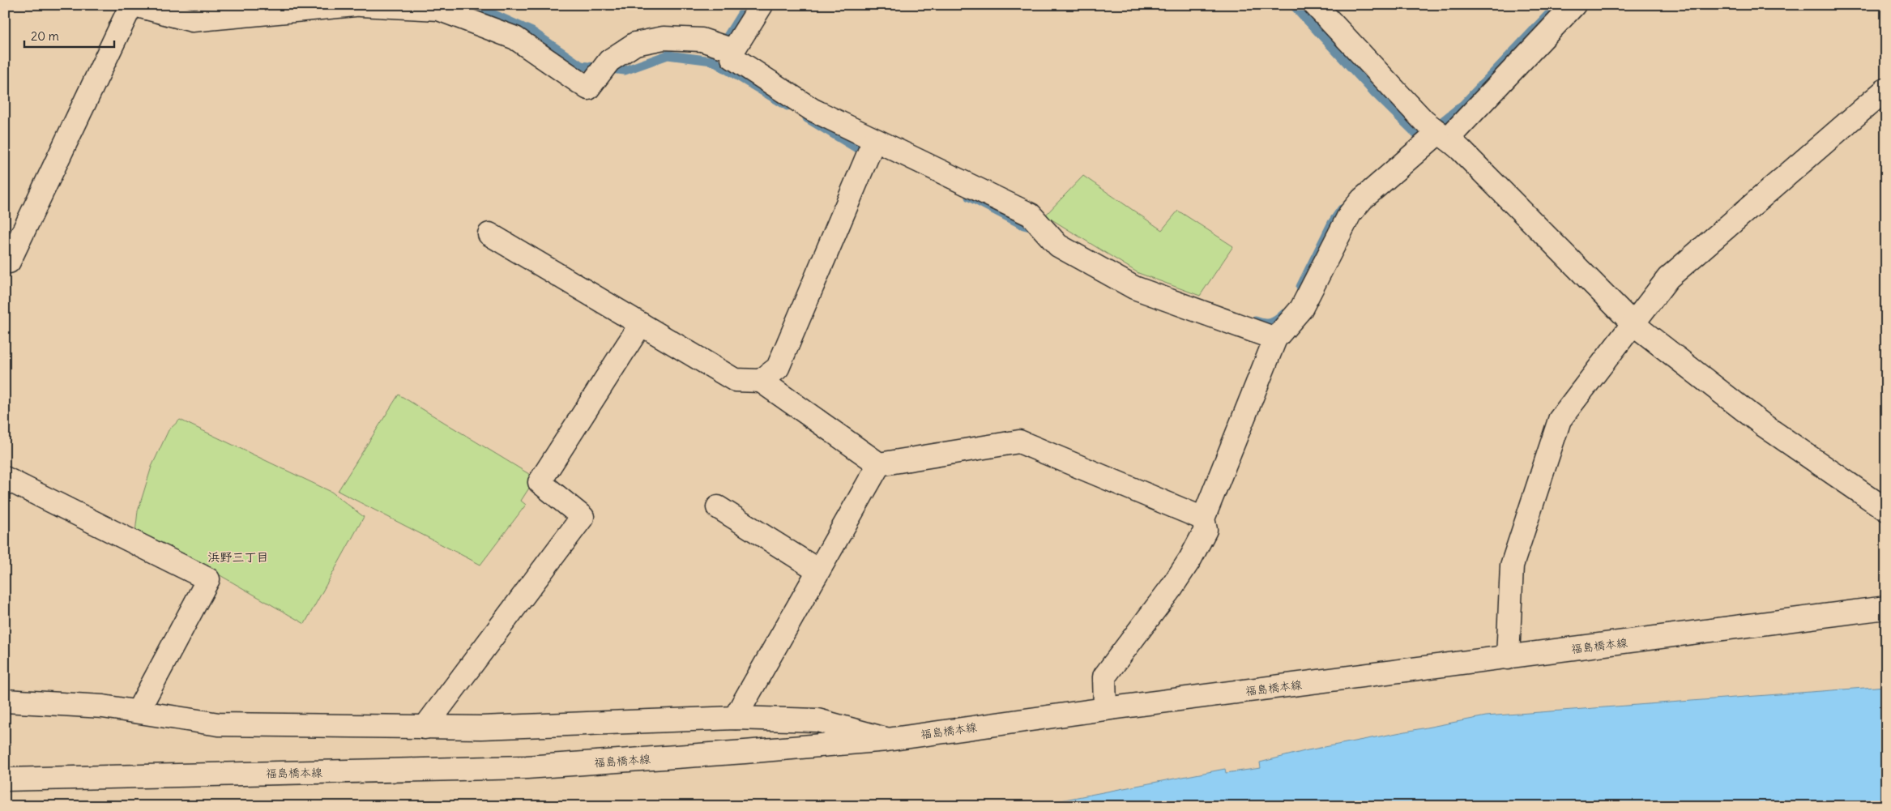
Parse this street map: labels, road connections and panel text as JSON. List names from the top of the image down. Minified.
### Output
{"streets":{"street":["福島橋本線"]},"districts":["浜野三丁目"],"scale_bar":"20 m"}
